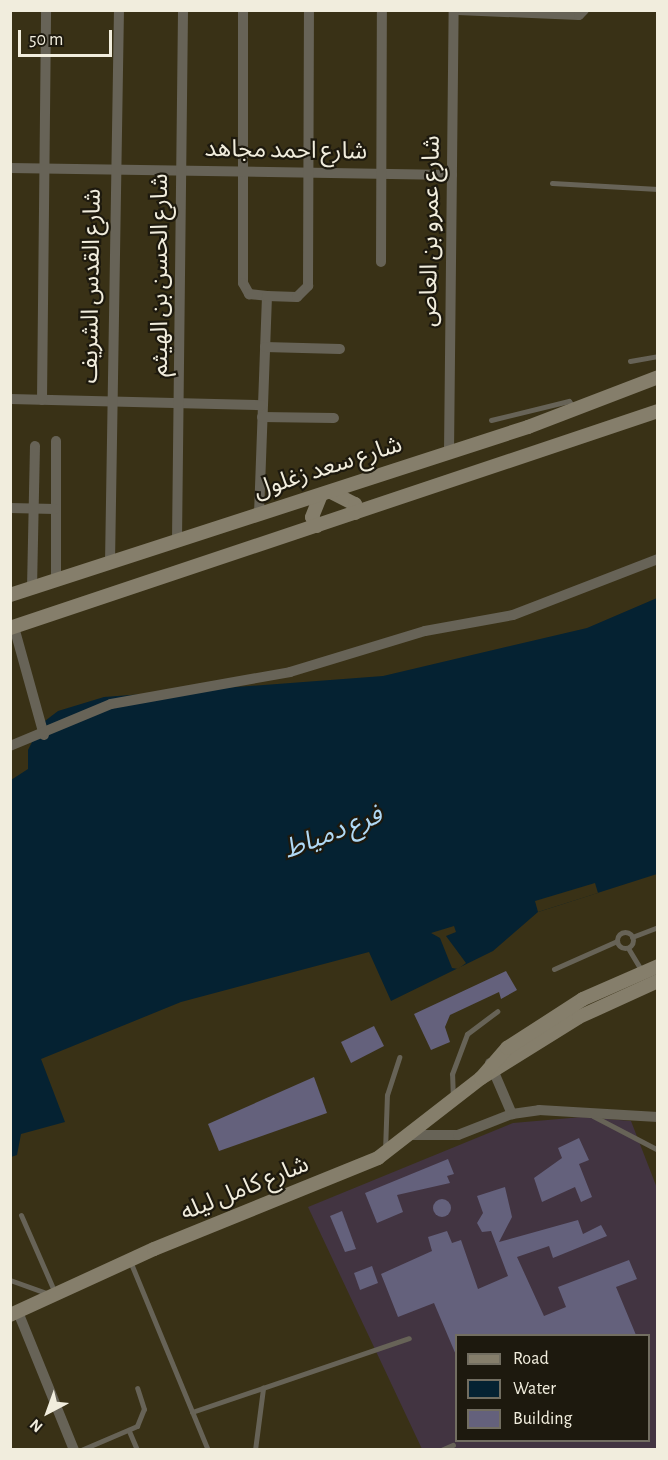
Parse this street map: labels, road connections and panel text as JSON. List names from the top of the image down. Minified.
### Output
{"streets":{"main road":["شارع سعد زغلول","شارع كامل ليله"],"street":["شارع احمد مجاهد","شارع عمرو بن العاص","شارع الحسن بن الهيثم","شارع القدس الشريف"]},"crossings":[["شارع احمد مجاهد","شارع عمرو بن العاص"],["شارع احمد مجاهد","شارع الحسن بن الهيثم"],["شارع احمد مجاهد","شارع القدس الشريف"],["شارع عمرو بن العاص","شارع سعد زغلول"],["شارع الحسن بن الهيثم","شارع سعد زغلول"],["شارع القدس الشريف","شارع سعد زغلول"]],"water":["فرع دمياط"],"legend":["Road","Water","Building"],"scale_bar":"50 m","north":"bottom left"}
